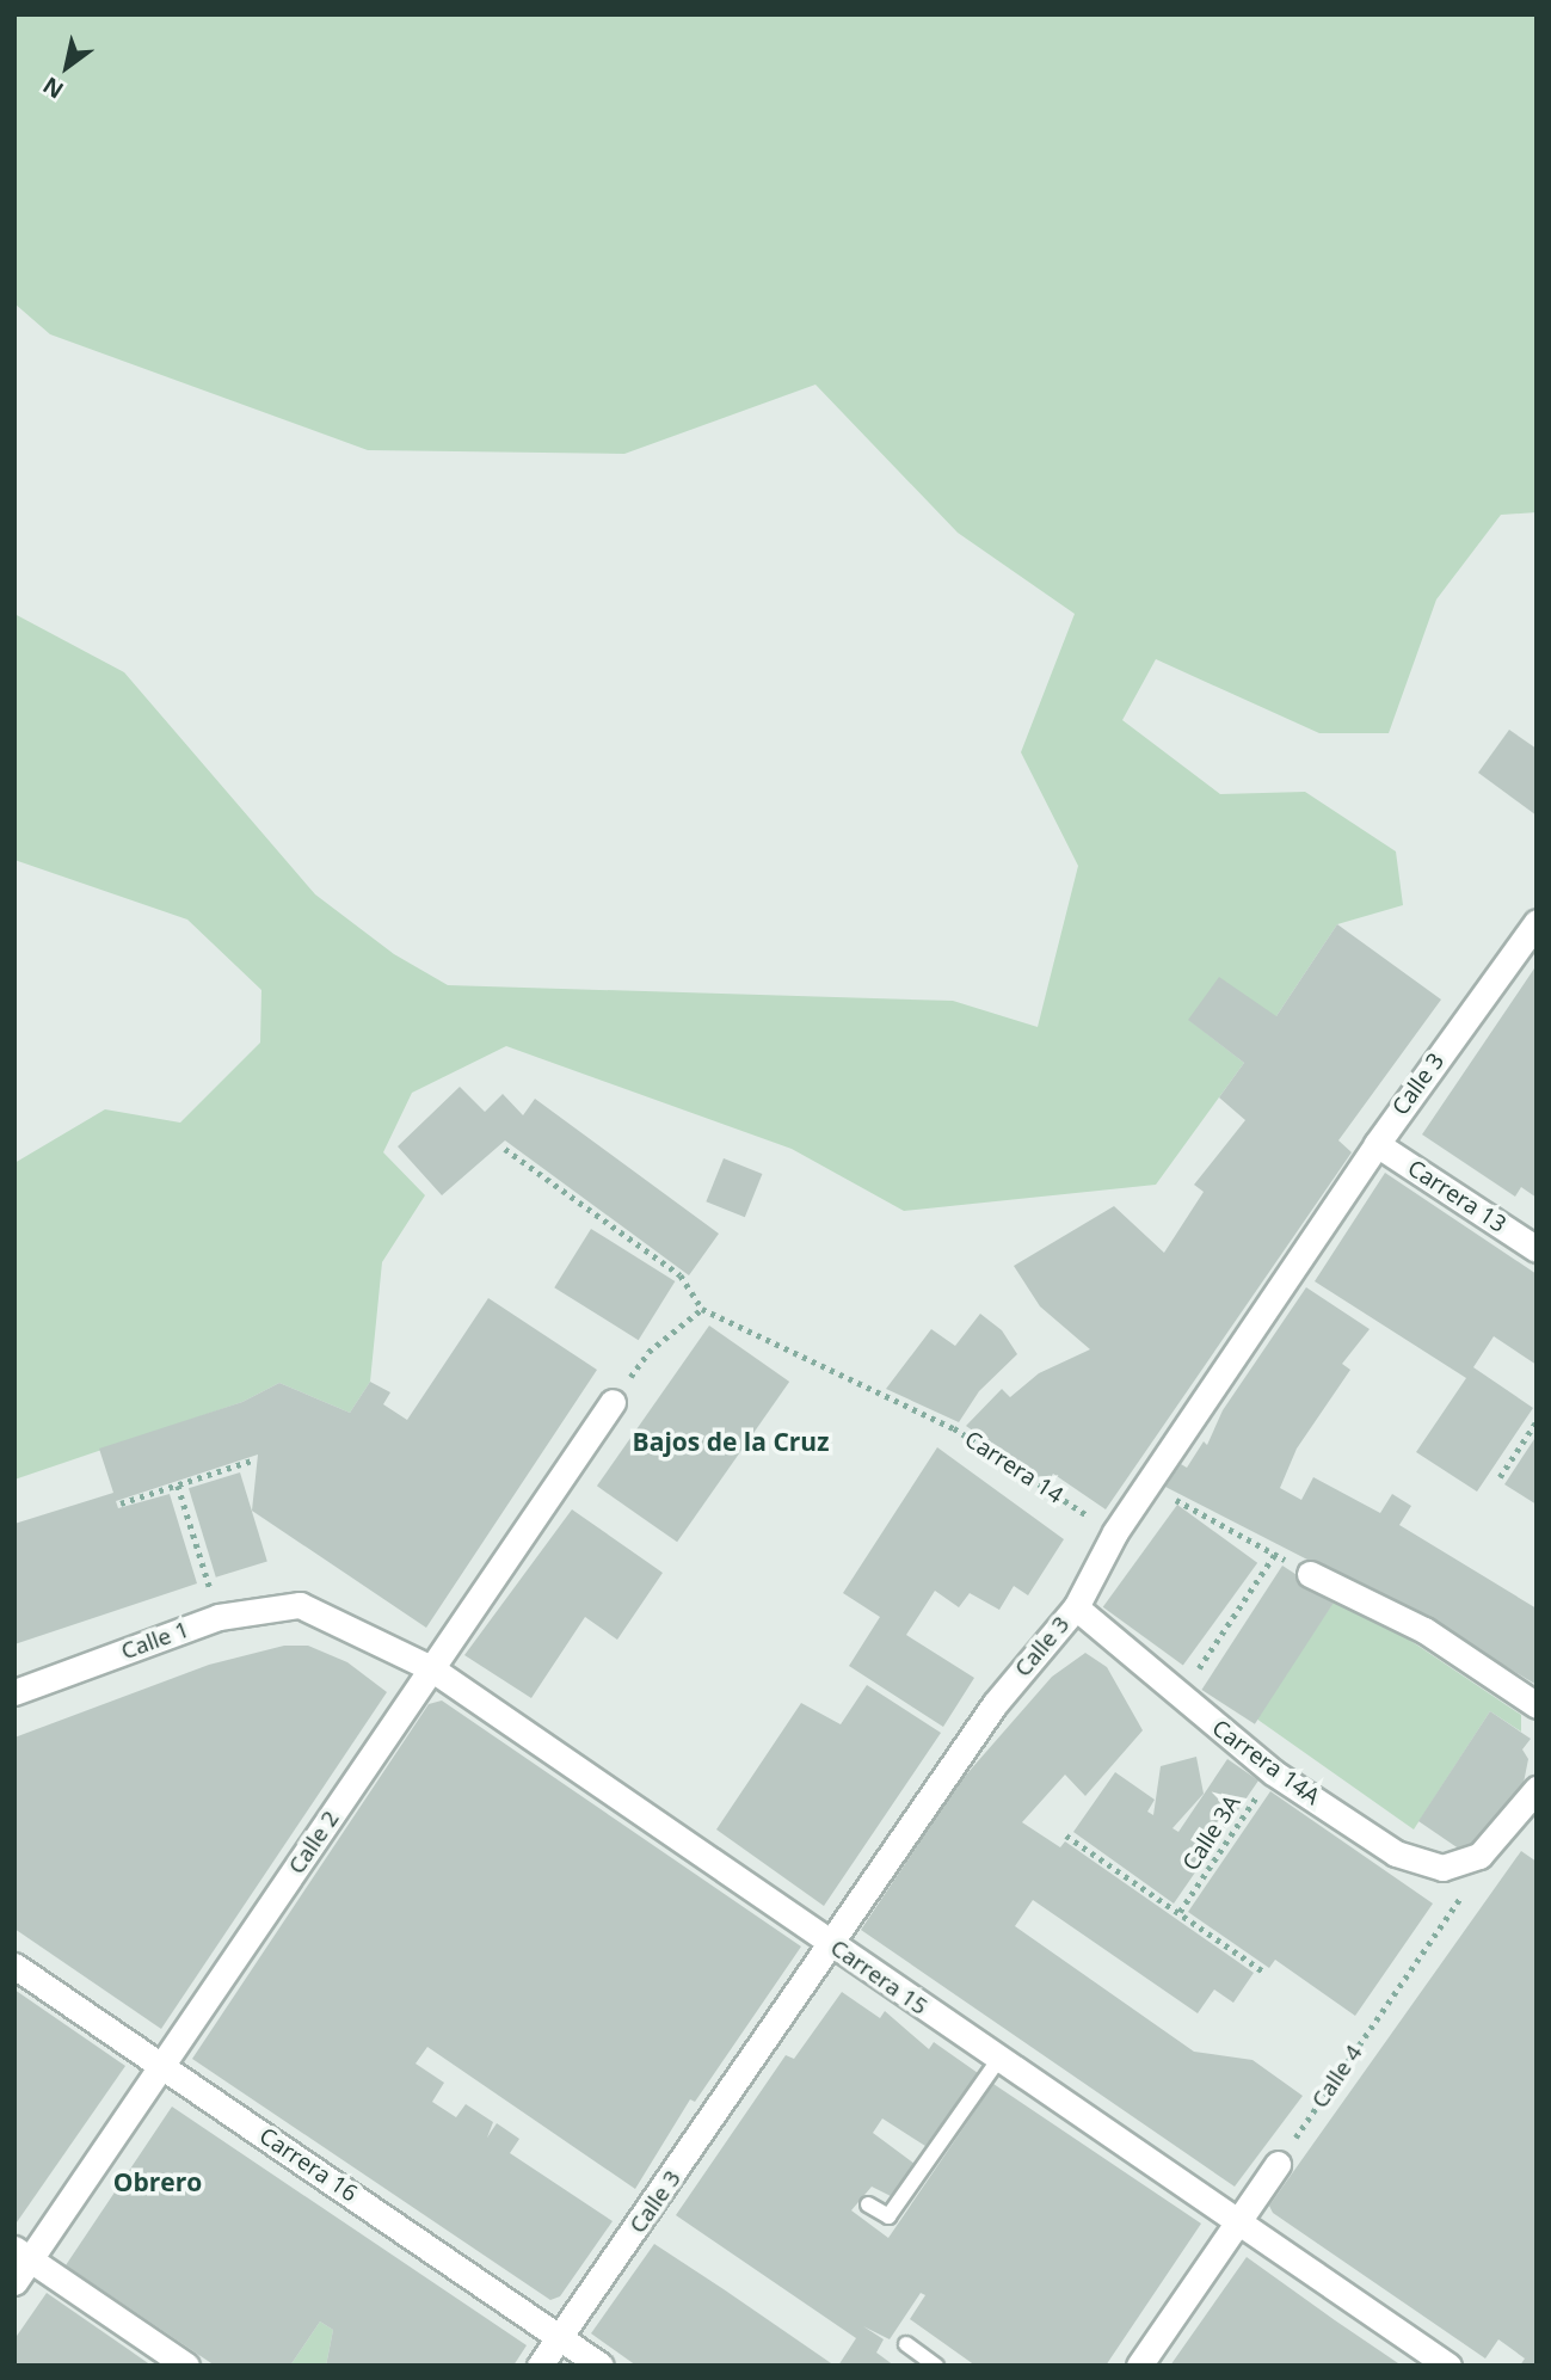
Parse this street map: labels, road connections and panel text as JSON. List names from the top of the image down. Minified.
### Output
{"streets":{"street":["Calle 3","Carrera 13","Calle 1","Carrera 14A","Calle 2","Carrera 15","Carrera 16"],"path":["Carrera 14","Calle 3A","Calle 4"]},"crossings":[["Calle 3","Carrera 13"],["Calle 3","Carrera 14"],["Calle 3","Carrera 14A"],["Calle 3","Carrera 15"],["Calle 3","Carrera 16"],["Calle 1","Carrera 15"],["Carrera 14A","Calle 3A"],["Carrera 14A","Calle 4"],["Calle 2","Carrera 15"],["Calle 2","Carrera 16"]],"districts":["Bajos de la Cruz","Obrero"],"north":"bottom left"}
